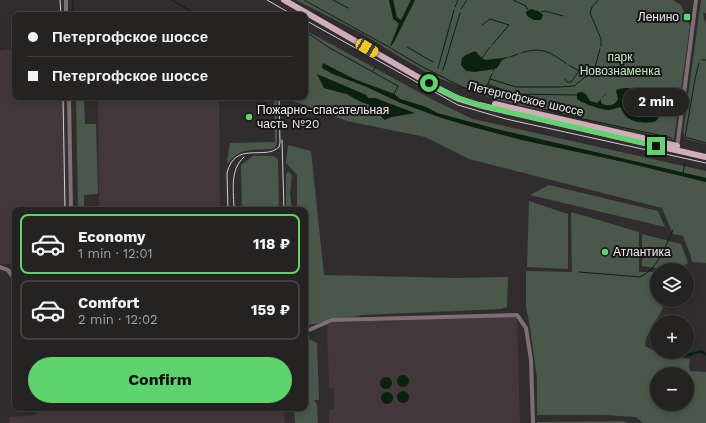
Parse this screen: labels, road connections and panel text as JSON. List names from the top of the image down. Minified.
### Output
{"streets":{"main road":["Петергофское шоссе"]},"parks":["парк Новознаменка"],"places":{"transit":["Ленино"],"other":["Пожарно-спасательная часть №20","Атлантика"]},"page":{"banner":["Петергофское шоссе","Петергофское шоссе"],"bubble":"2 min","list":[{"name":"Economy","note":"1 min · 12:01","value":"118 ₽"},{"name":"Comfort","note":"2 min · 12:02","value":"159 ₽"}],"map_buttons":["+","−"],"buttons":"Confirm"}}
